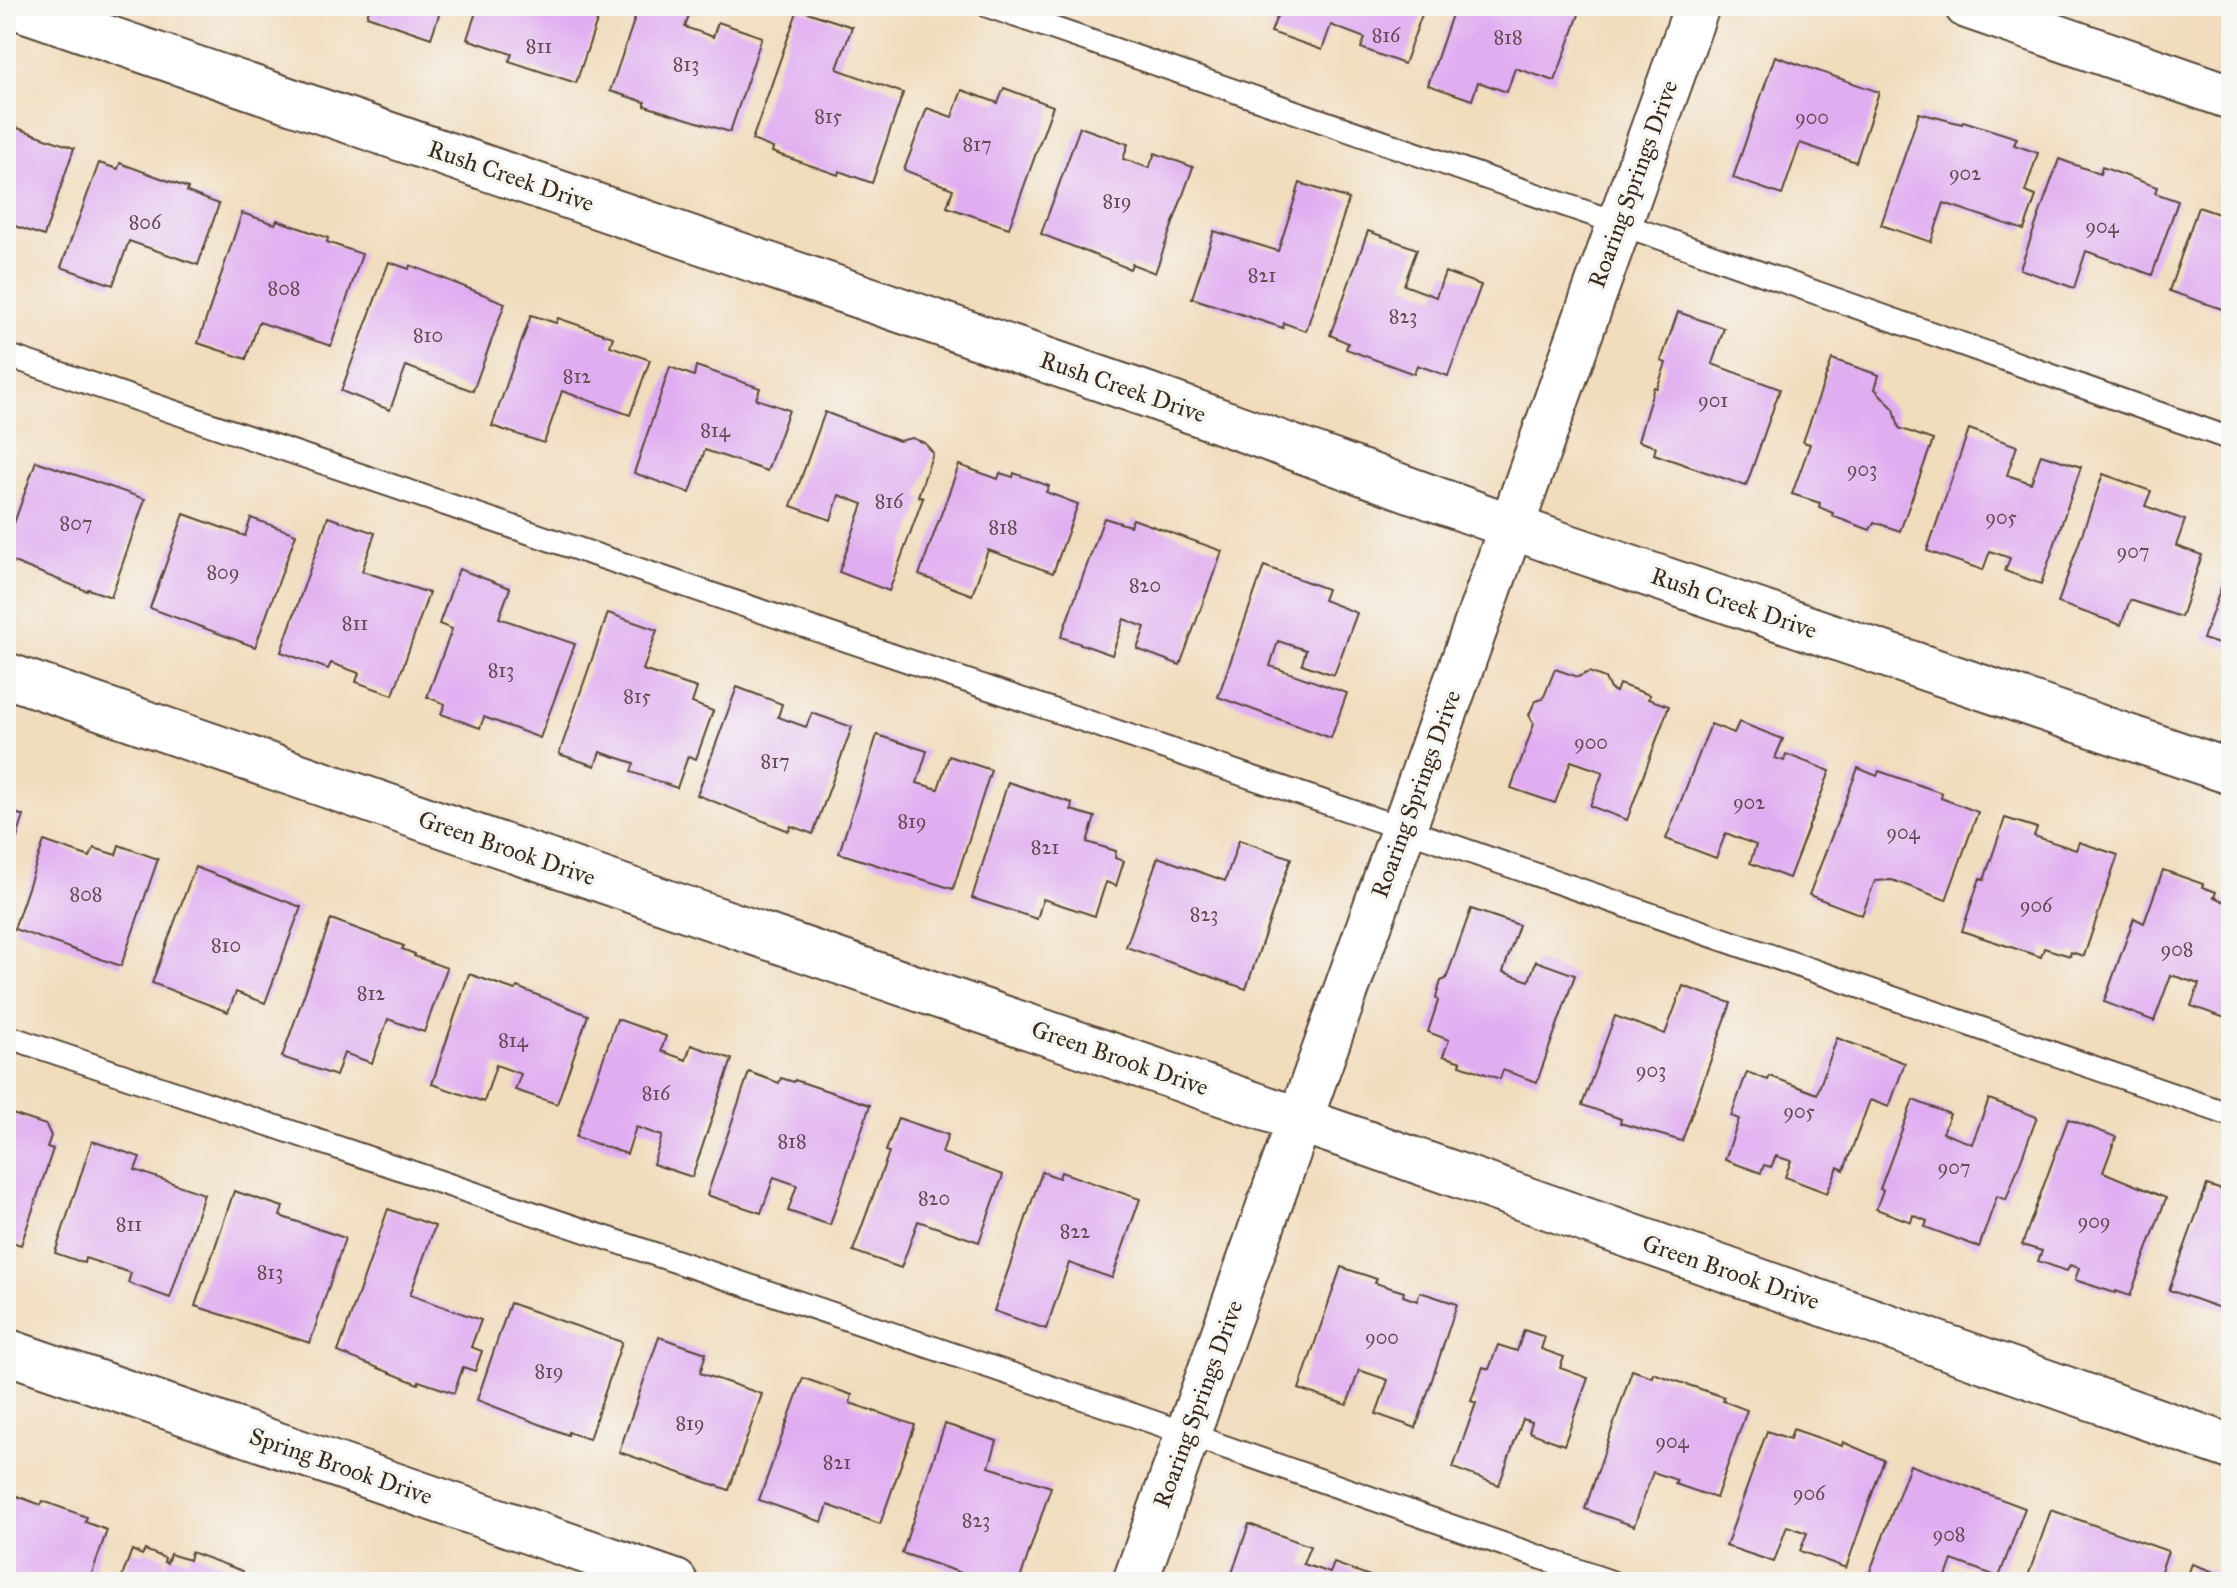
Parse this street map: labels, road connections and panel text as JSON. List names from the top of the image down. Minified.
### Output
{"streets":{"street":["Rush Creek Drive","Roaring Springs Drive","Green Brook Drive","Spring Brook Drive"]},"crossings":[["Rush Creek Drive","Roaring Springs Drive"],["Roaring Springs Drive","Green Brook Drive"]],"house_numbers":["816","818","811","813","815","900","817","902","819","806","904","821","808","823","810","812","901","814","903","816","905","807","818","907","809","820","811","813","815","900","817","902","819","904","821","808","906","823","810","908","812","814","903","816","905","818","907","820","909","811","822","813","900","819","819","904","821","906","823","908"]}
